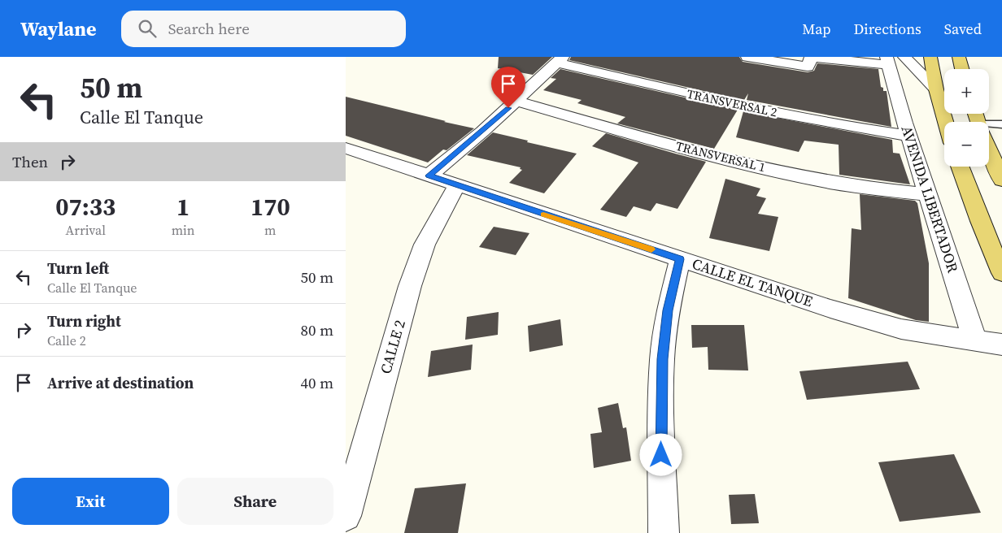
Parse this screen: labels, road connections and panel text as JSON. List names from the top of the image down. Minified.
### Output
{"streets":{"street":["TRANSVERSAL 2","TRANSVERSAL 1","AVENIDA LIBERTADOR","CALLE EL TANQUE","CALLE 2"]},"crossings":[["TRANSVERSAL 2","AVENIDA LIBERTADOR"],["TRANSVERSAL 1","AVENIDA LIBERTADOR"],["AVENIDA LIBERTADOR","CALLE EL TANQUE"],["CALLE EL TANQUE","CALLE 2"]],"page":{"header":"Waylane","search":"Search here","nav":["Map","Directions","Saved"],"turn":["50 m","Calle El Tanque"],"map_buttons":["+","−"],"then":"Then","eta":["07:33","Arrival","1","min","170","m"],"list":[{"name":"Turn left","note":"Calle El Tanque","value":"50 m"},{"name":"Turn right","note":"Calle 2","value":"80 m"},{"name":"Arrive at destination","value":"40 m"}],"buttons":["Exit","Share"]}}
